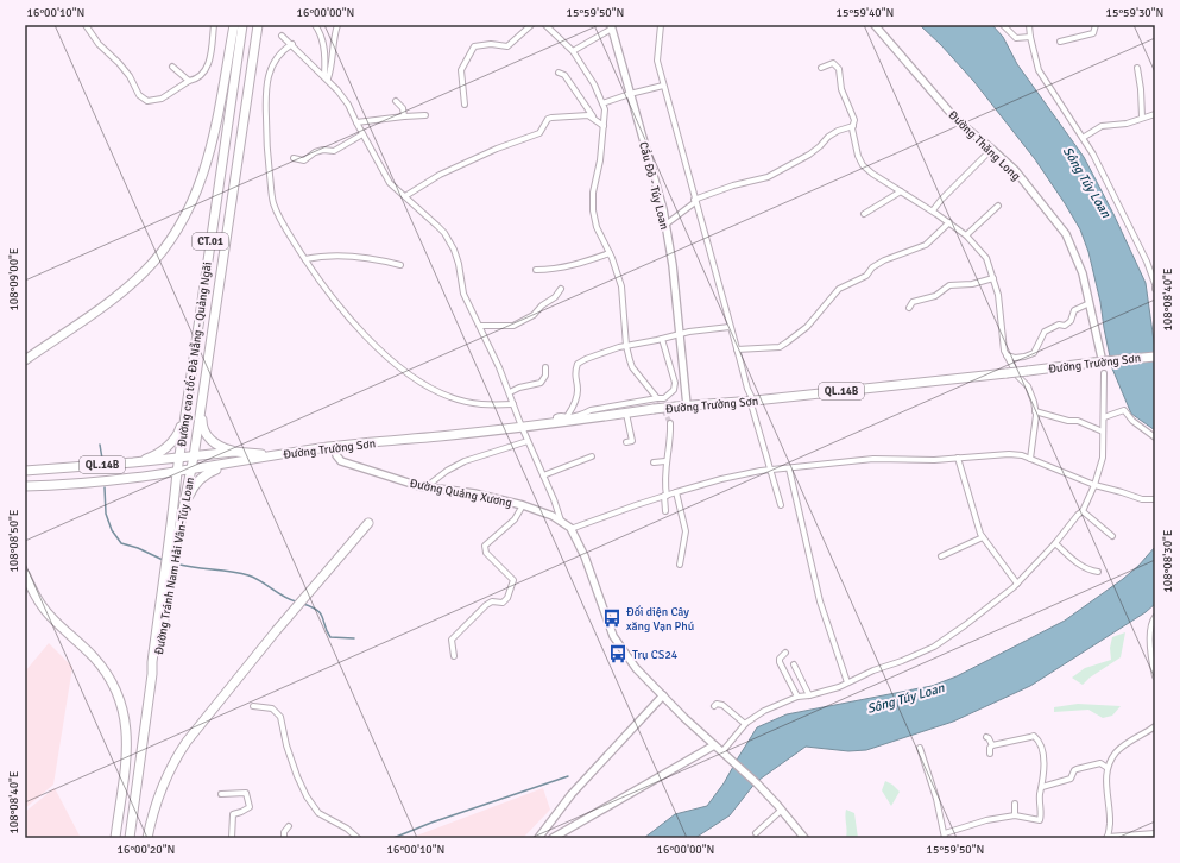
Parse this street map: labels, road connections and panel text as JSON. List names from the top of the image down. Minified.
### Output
{"streets":{"highway":["CT.01","Đường cao tốc Đà Nẵng - Quảng Ngãi","Đường Trường Sơn","QL.14B","Đường Tránh Nam Hải Vân-Túy Loan"],"street":["Đường Thăng Long","Cầu Đỏ - Túy Loan","Đường Quảng Xương"]},"crossings":[["Đường Thăng Long","Đường Trường Sơn"],["Cầu Đỏ - Túy Loan","Đường Trường Sơn"],["Đường cao tốc Đà Nẵng - Quảng Ngãi","Đường Trường Sơn"],["Đường cao tốc Đà Nẵng - Quảng Ngãi","Đường Tránh Nam Hải Vân-Túy Loan"],["Đường Trường Sơn","Đường Quảng Xương"],["Đường Trường Sơn","Đường Tránh Nam Hải Vân-Túy Loan"]],"water":["Sông Túy Loan"],"places":{"bus stop":["Đối diện Cây xăng Vạn Phú","Trụ CS24"]},"coordinates":["16°00'10\"N","16°00'00\"N","15°59'50\"N","15°59'40\"N","15°59'30\"N","108°09'00\"E","108°08'40\"E","108°08'50\"E","108°08'30\"E","16°00'20\"N"]}
